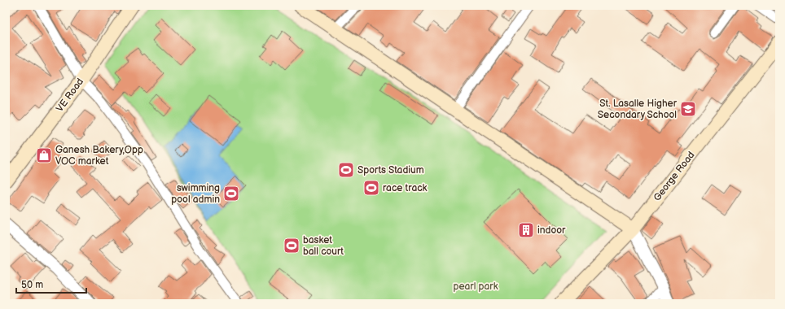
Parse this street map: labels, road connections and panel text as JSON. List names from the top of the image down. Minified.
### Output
{"streets":{"main road":["VE Road","George Road"]},"parks":["pearl park"],"places":{"school or university":["St. Lasalle Higher Secondary School"],"shop":["Ganesh Bakery,Opp VOC market"],"sports":["Sports Stadium","race track","swimming pool admin","basket ball court"],"building":["indoor"]},"scale_bar":"50 m"}
